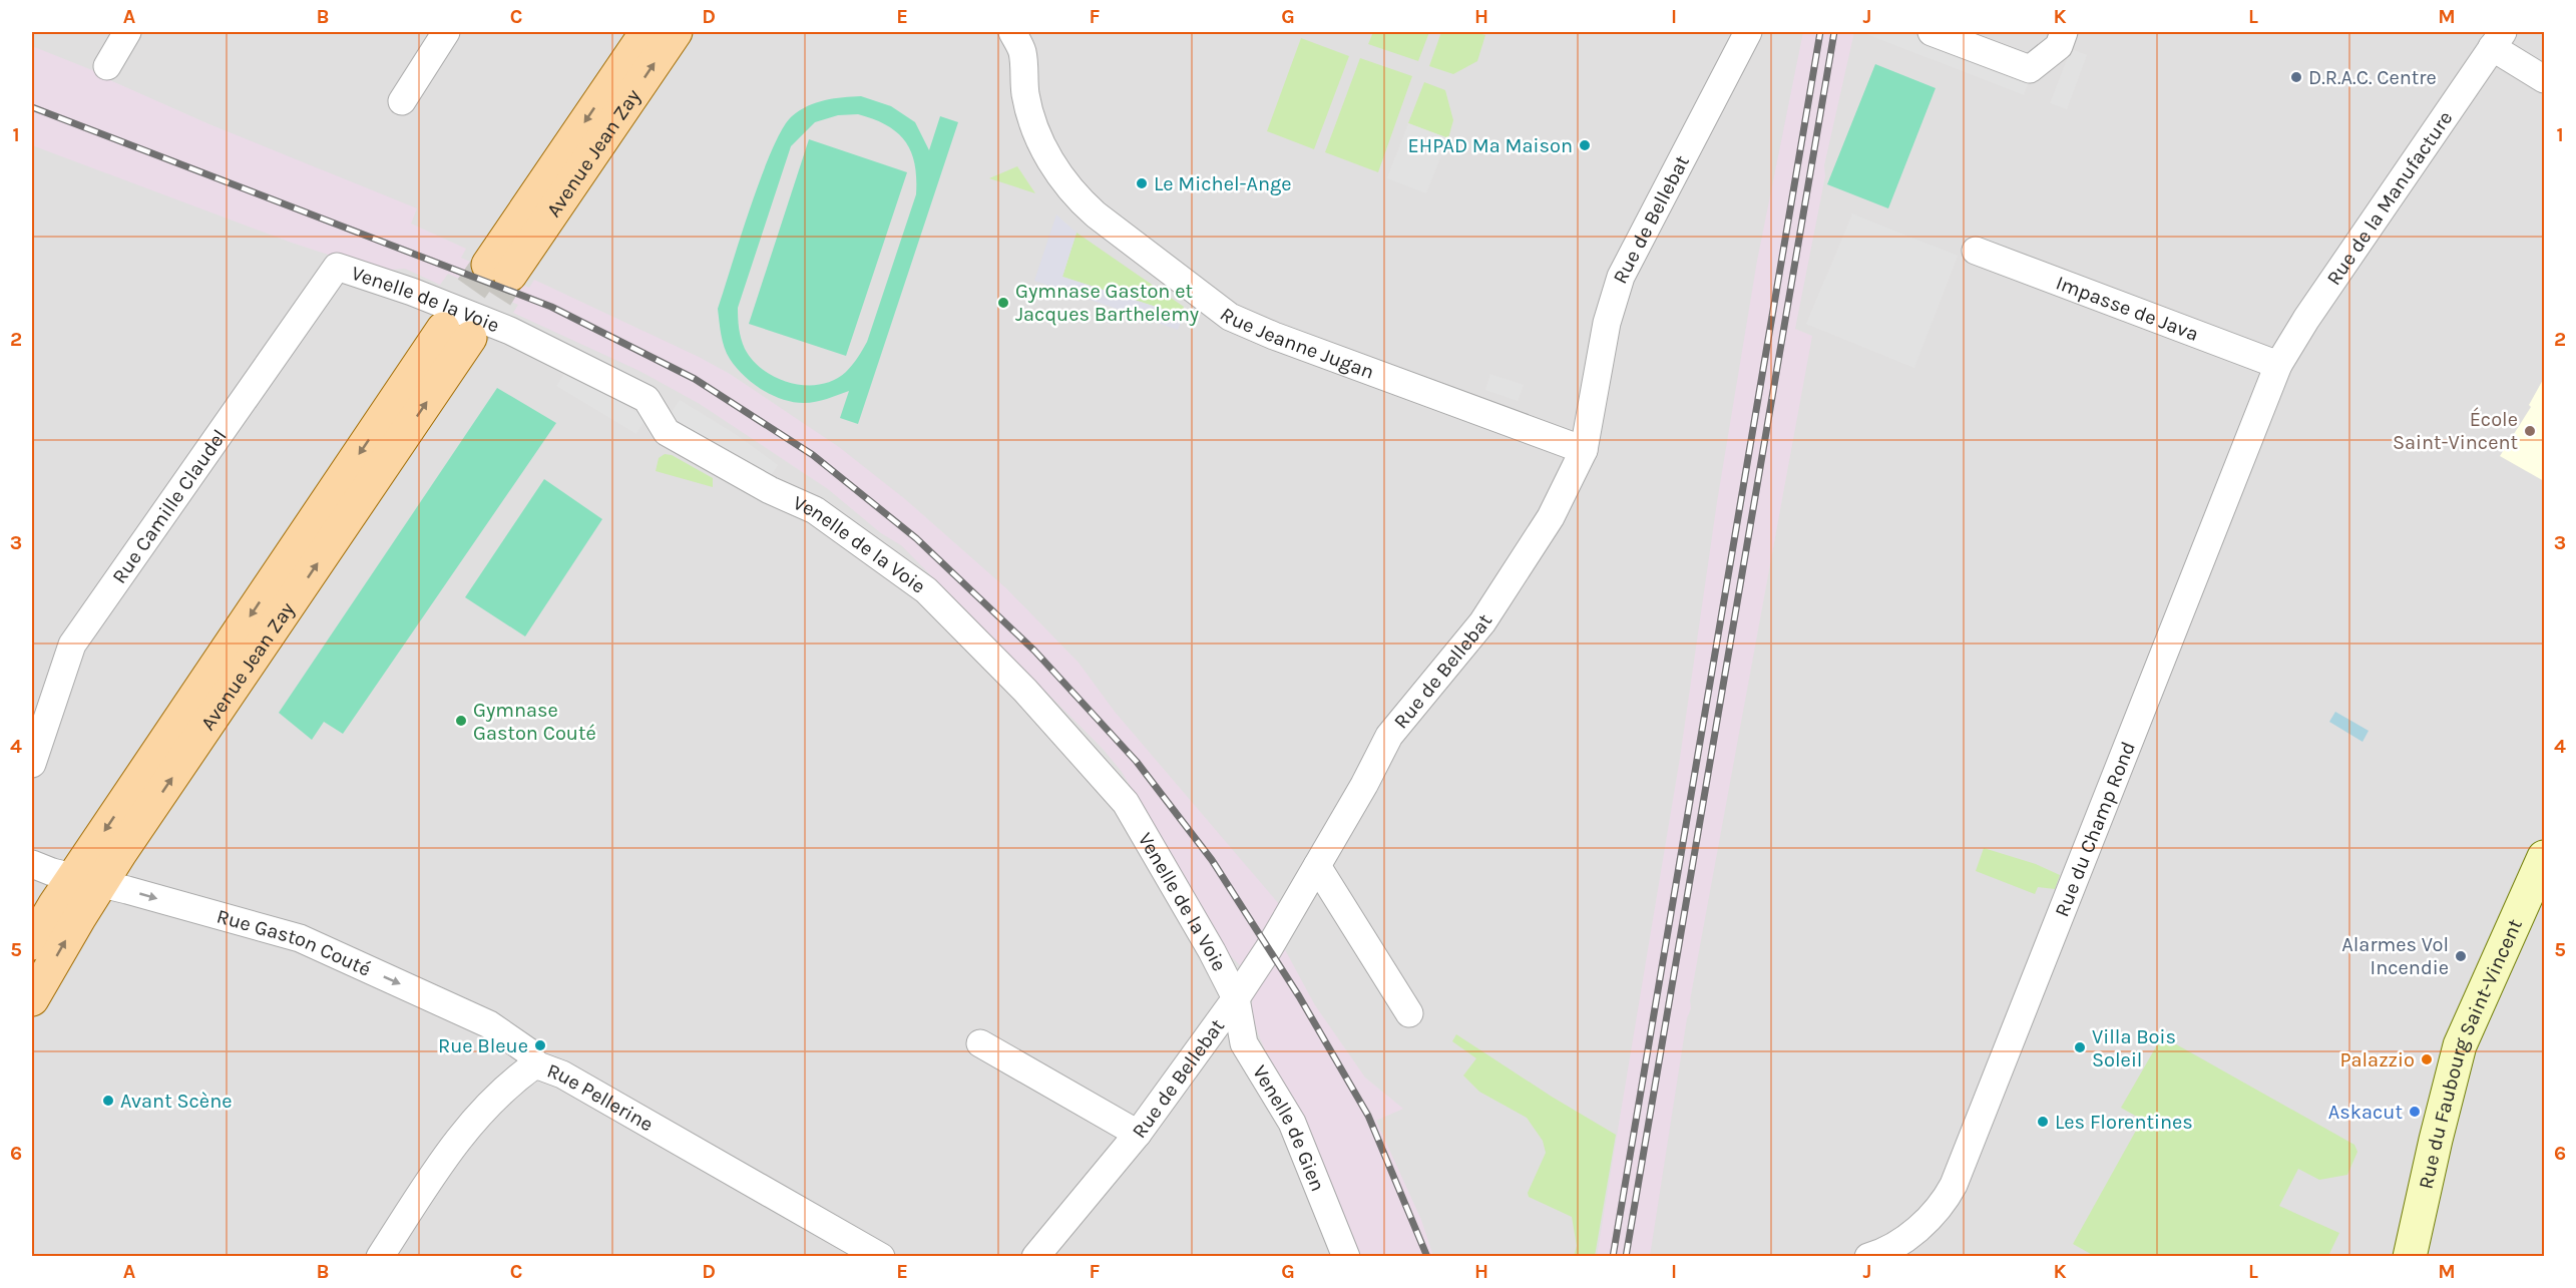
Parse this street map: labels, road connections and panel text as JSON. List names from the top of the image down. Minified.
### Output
{"streets":{"main road":["Avenue Jean Zay","Rue du Faubourg Saint-Vincent"],"street":["Rue de la Manufacture","Rue de Bellebat","Venelle de la Voie","Impasse de Java","Rue Jeanne Jugan","Rue Camille Claudel","Rue du Champ Rond","Rue Gaston Couté","Rue Pellerine","Venelle de Gien"]},"crossings":[["Avenue Jean Zay","Rue Gaston Couté"],["Rue de la Manufacture","Impasse de Java"],["Rue de la Manufacture","Rue du Champ Rond"],["Rue de Bellebat","Venelle de la Voie"],["Rue de Bellebat","Rue Jeanne Jugan"],["Rue de Bellebat","Venelle de Gien"],["Venelle de la Voie","Rue Camille Claudel"],["Venelle de la Voie","Venelle de Gien"],["Impasse de Java","Rue du Champ Rond"],["Rue Gaston Couté","Rue Pellerine"]],"one_way":["Rue Gaston Couté"],"places":["D.R.A.C. Centre","EHPAD Ma Maison","Le Michel-Ange","Gymnase Gaston et Jacques Barthelemy","École Saint-Vincent","Gymnase Gaston Couté","Alarmes Vol Incendie","Rue Bleue","Villa Bois Soleil","Palazzio","Avant Scène","Askacut","Les Florentines"],"grid":{"columns":["A","B","C","D","E","F","G","H","I","J","K","L","M"],"rows":["1","2","3","4","5","6"]}}
